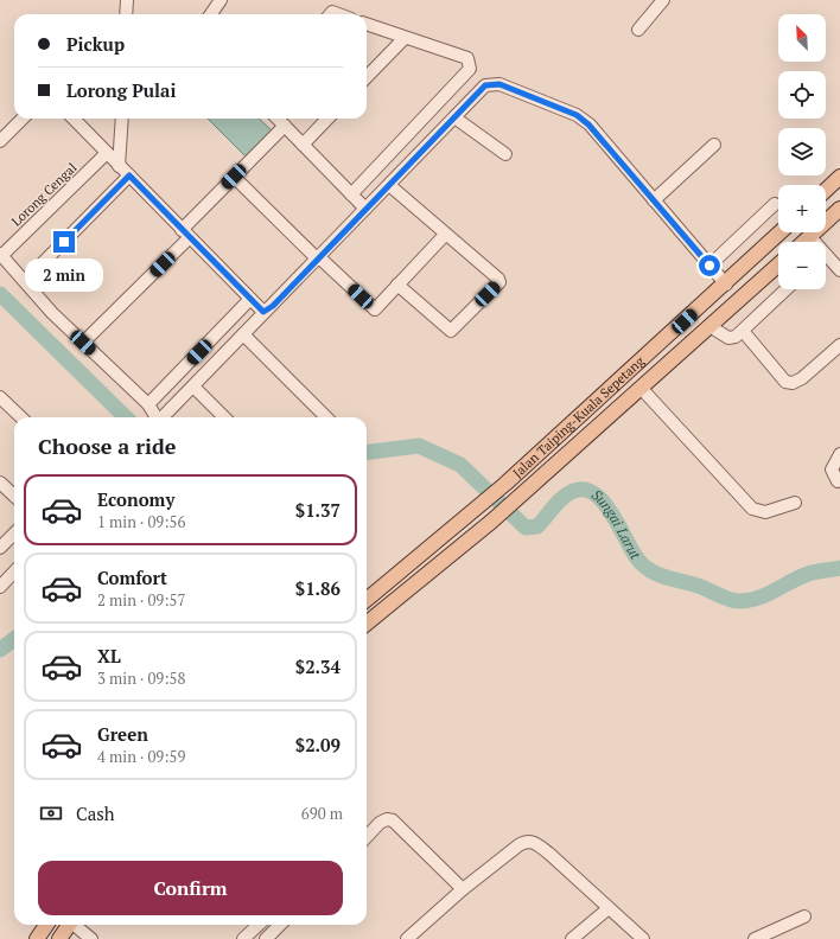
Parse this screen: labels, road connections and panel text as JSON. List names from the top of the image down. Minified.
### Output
{"streets":{"main road":["Jalan Taiping-Kuala Sepetang"],"street":["Lorong Cengal"]},"water":["Sungai Larut"],"north":"top left","page":{"map_buttons":["+","−"],"banner":["Pickup","Lorong Pulai"],"bubble":"2 min","heading":"Choose a ride","list":[{"name":"Economy","note":"1 min · 09:56","value":"$1.37"},{"name":"Comfort","note":"2 min · 09:57","value":"$1.86"},{"name":"XL","note":"3 min · 09:58","value":"$2.34"},{"name":"Green","note":"4 min · 09:59","value":"$2.09"}],"pay":["Cash","690 m"],"buttons":"Confirm"}}
